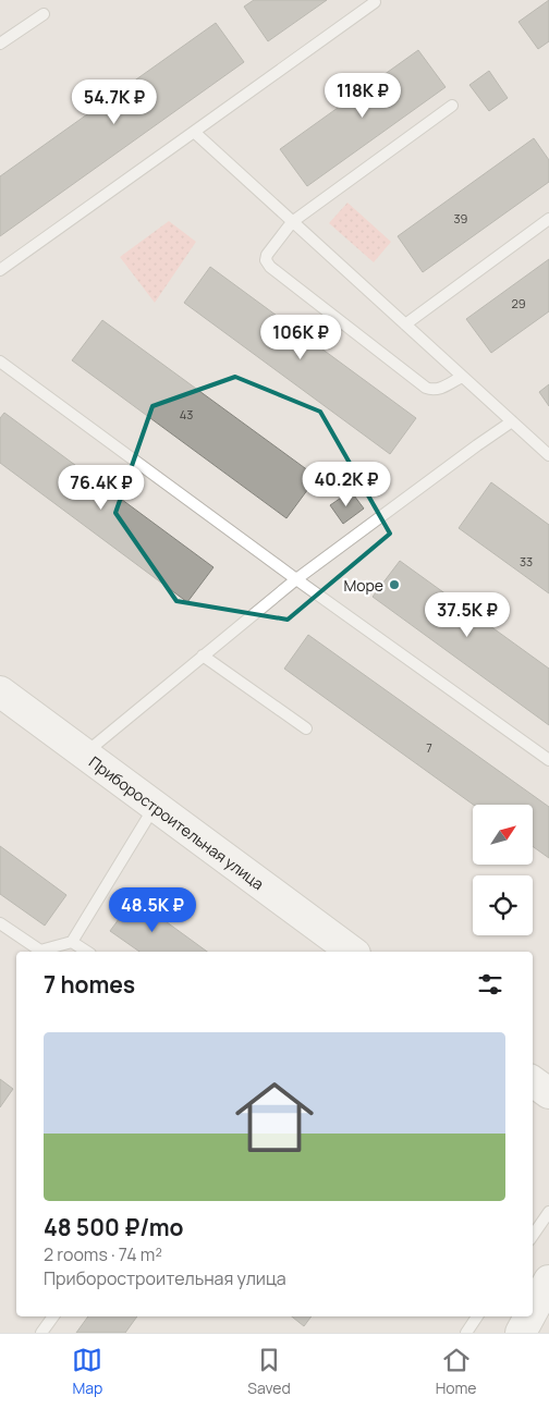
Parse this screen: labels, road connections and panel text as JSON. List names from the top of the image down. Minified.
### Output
{"streets":{"main road":["Приборостроительная улица"]},"places":["Море"],"house_numbers":["39","29","43","33","7"],"north":"top right","page":{"price":["118K ₽","54.7K ₽","106K ₽","40.2K ₽","76.4K ₽","37.5K ₽","48.5K ₽"],"heading":"7 homes","list":[{"name":"48 500 ₽/mo","note":"2 rooms · 74 m² · Приборостроительная улица"}],"tabs":["Map","Saved","Home"]}}
